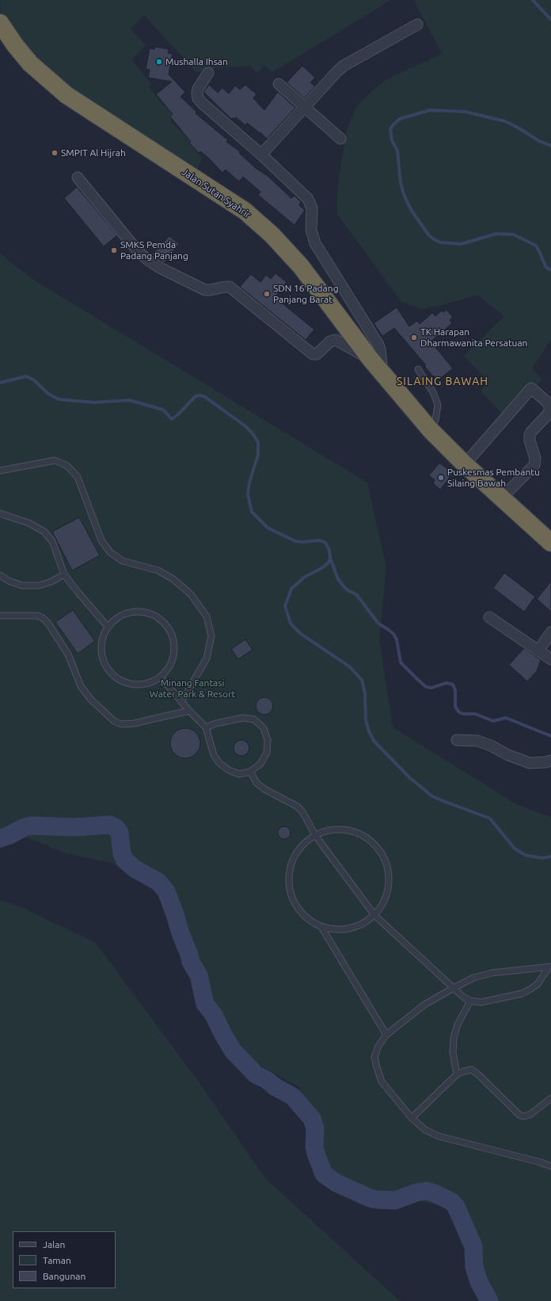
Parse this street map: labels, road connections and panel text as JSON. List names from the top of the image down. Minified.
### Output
{"streets":{"highway":["Jalan Sutan Syahrir"]},"districts":["SILAING BAWAH"],"parks":["Minang Fantasi Water Park & Resort"],"places":["Mushalla Ihsan","SMPIT Al Hijrah","SMKS Pemda Padang Panjang","SDN 16 Padang Panjang Barat","TK Harapan Dharmawanita Persatuan","Puskesmas Pembantu Silaing Bawah"],"legend":["Jalan","Taman","Bangunan"]}
